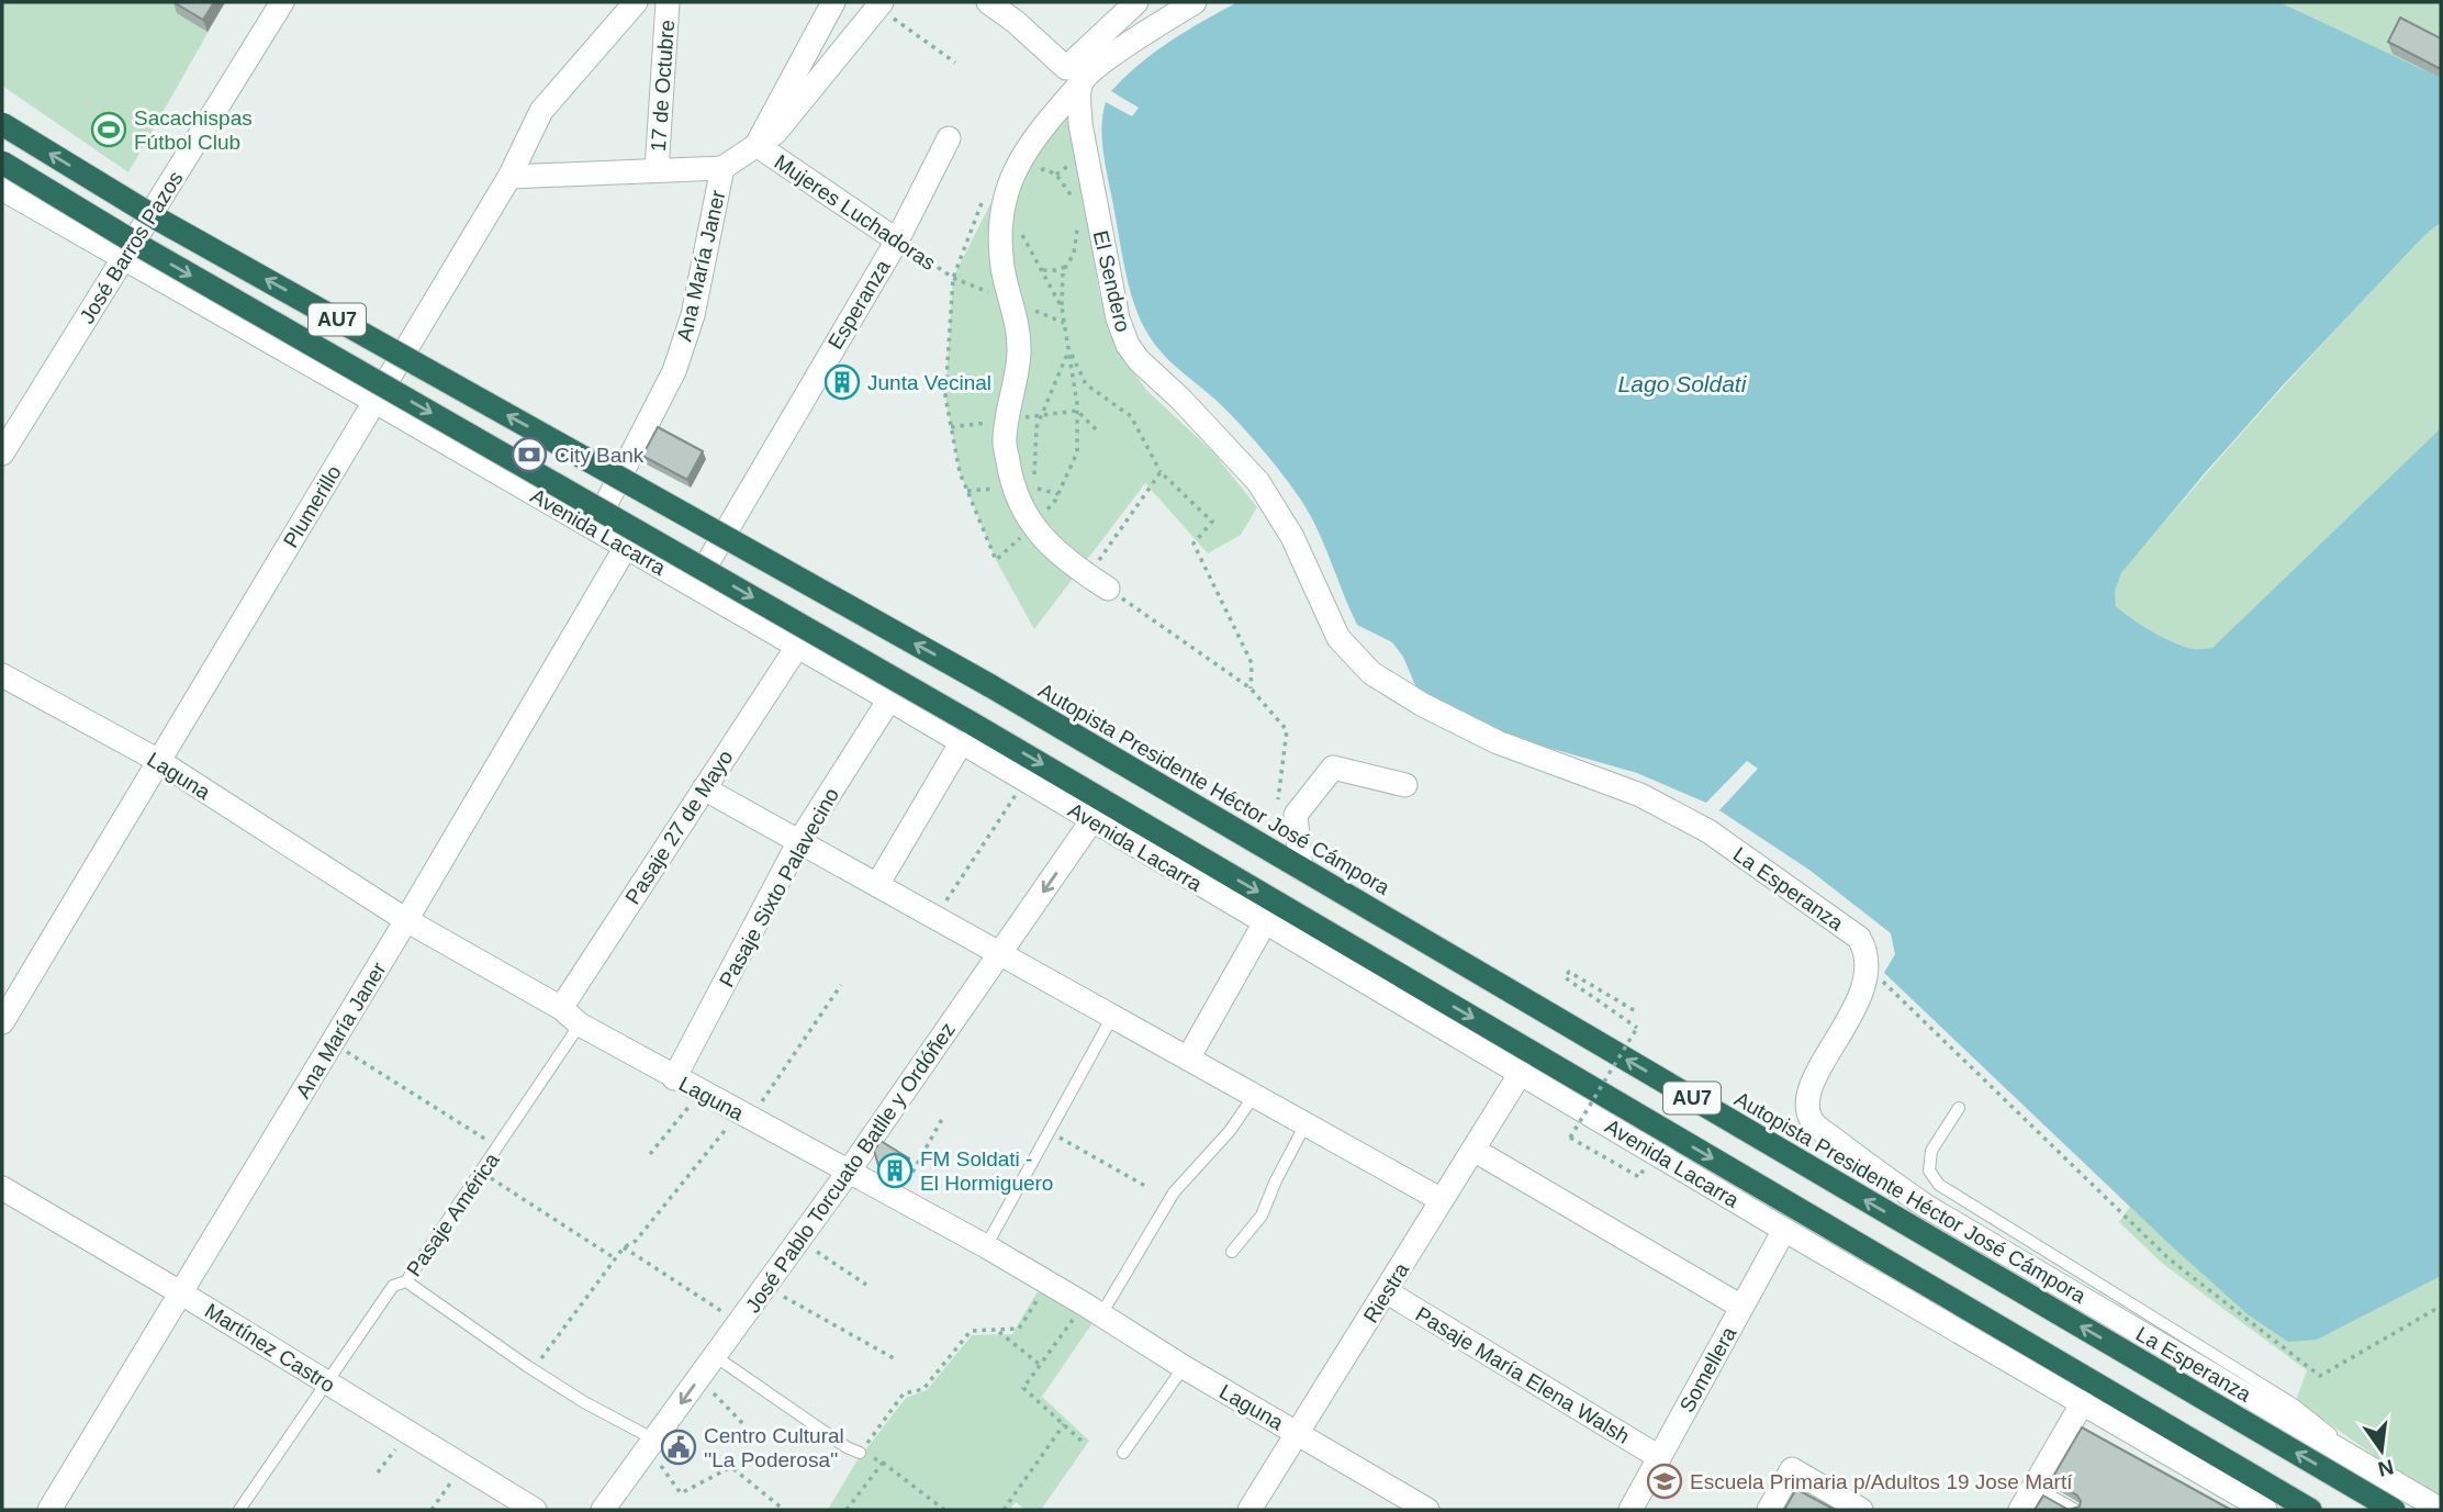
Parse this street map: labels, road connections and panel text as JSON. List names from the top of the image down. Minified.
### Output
{"streets":{"highway":["AU7","Autopista Presidente Héctor José Cámpora"],"street":["17 de Octubre","Mujeres Luchadoras","José Barros Pazos","Ana María Janer","El Sendero","Esperanza","Plumerillo","Avenida Lacarra","Laguna","Pasaje 27 de Mayo","Pasaje Sixto Palavecino","La Esperanza","José Pablo Torcuato Batlle y Ordóñez","Riestra","Martínez Castro","Somellera","Pasaje María Elena Walsh"],"lane":["Pasaje América"]},"crossings":[["Mujeres Luchadoras","Ana María Janer"],["Mujeres Luchadoras","Esperanza"],["José Barros Pazos","Avenida Lacarra"],["Ana María Janer","Avenida Lacarra"],["Ana María Janer","Laguna"],["Ana María Janer","Martínez Castro"],["El Sendero","La Esperanza"],["Esperanza","Avenida Lacarra"],["AU7","Avenida Lacarra"],["Plumerillo","Avenida Lacarra"],["Plumerillo","Laguna"],["Avenida Lacarra","Pasaje 27 de Mayo"],["Avenida Lacarra","Pasaje Sixto Palavecino"],["Avenida Lacarra","José Pablo Torcuato Batlle y Ordóñez"],["Avenida Lacarra","Riestra"],["Avenida Lacarra","Somellera"],["Laguna","Pasaje 27 de Mayo"],["Laguna","Pasaje Sixto Palavecino"],["Laguna","José Pablo Torcuato Batlle y Ordóñez"],["Laguna","Pasaje América"],["Laguna","Riestra"],["Pasaje América","Martínez Castro"],["Riestra","Pasaje María Elena Walsh"],["Somellera","Pasaje María Elena Walsh"]],"water":["Lago Soldati"],"places":{"sports":["Sacachispas Fútbol Club"],"building":["Junta Vecinal","FM Soldati - El Hormiguero"],"bank":["City Bank"],"public building":["Centro Cultural ''La Poderosa''"],"school or university":["Escuela Primaria p/Adultos 19 Jose Martí"]},"north":"bottom"}
